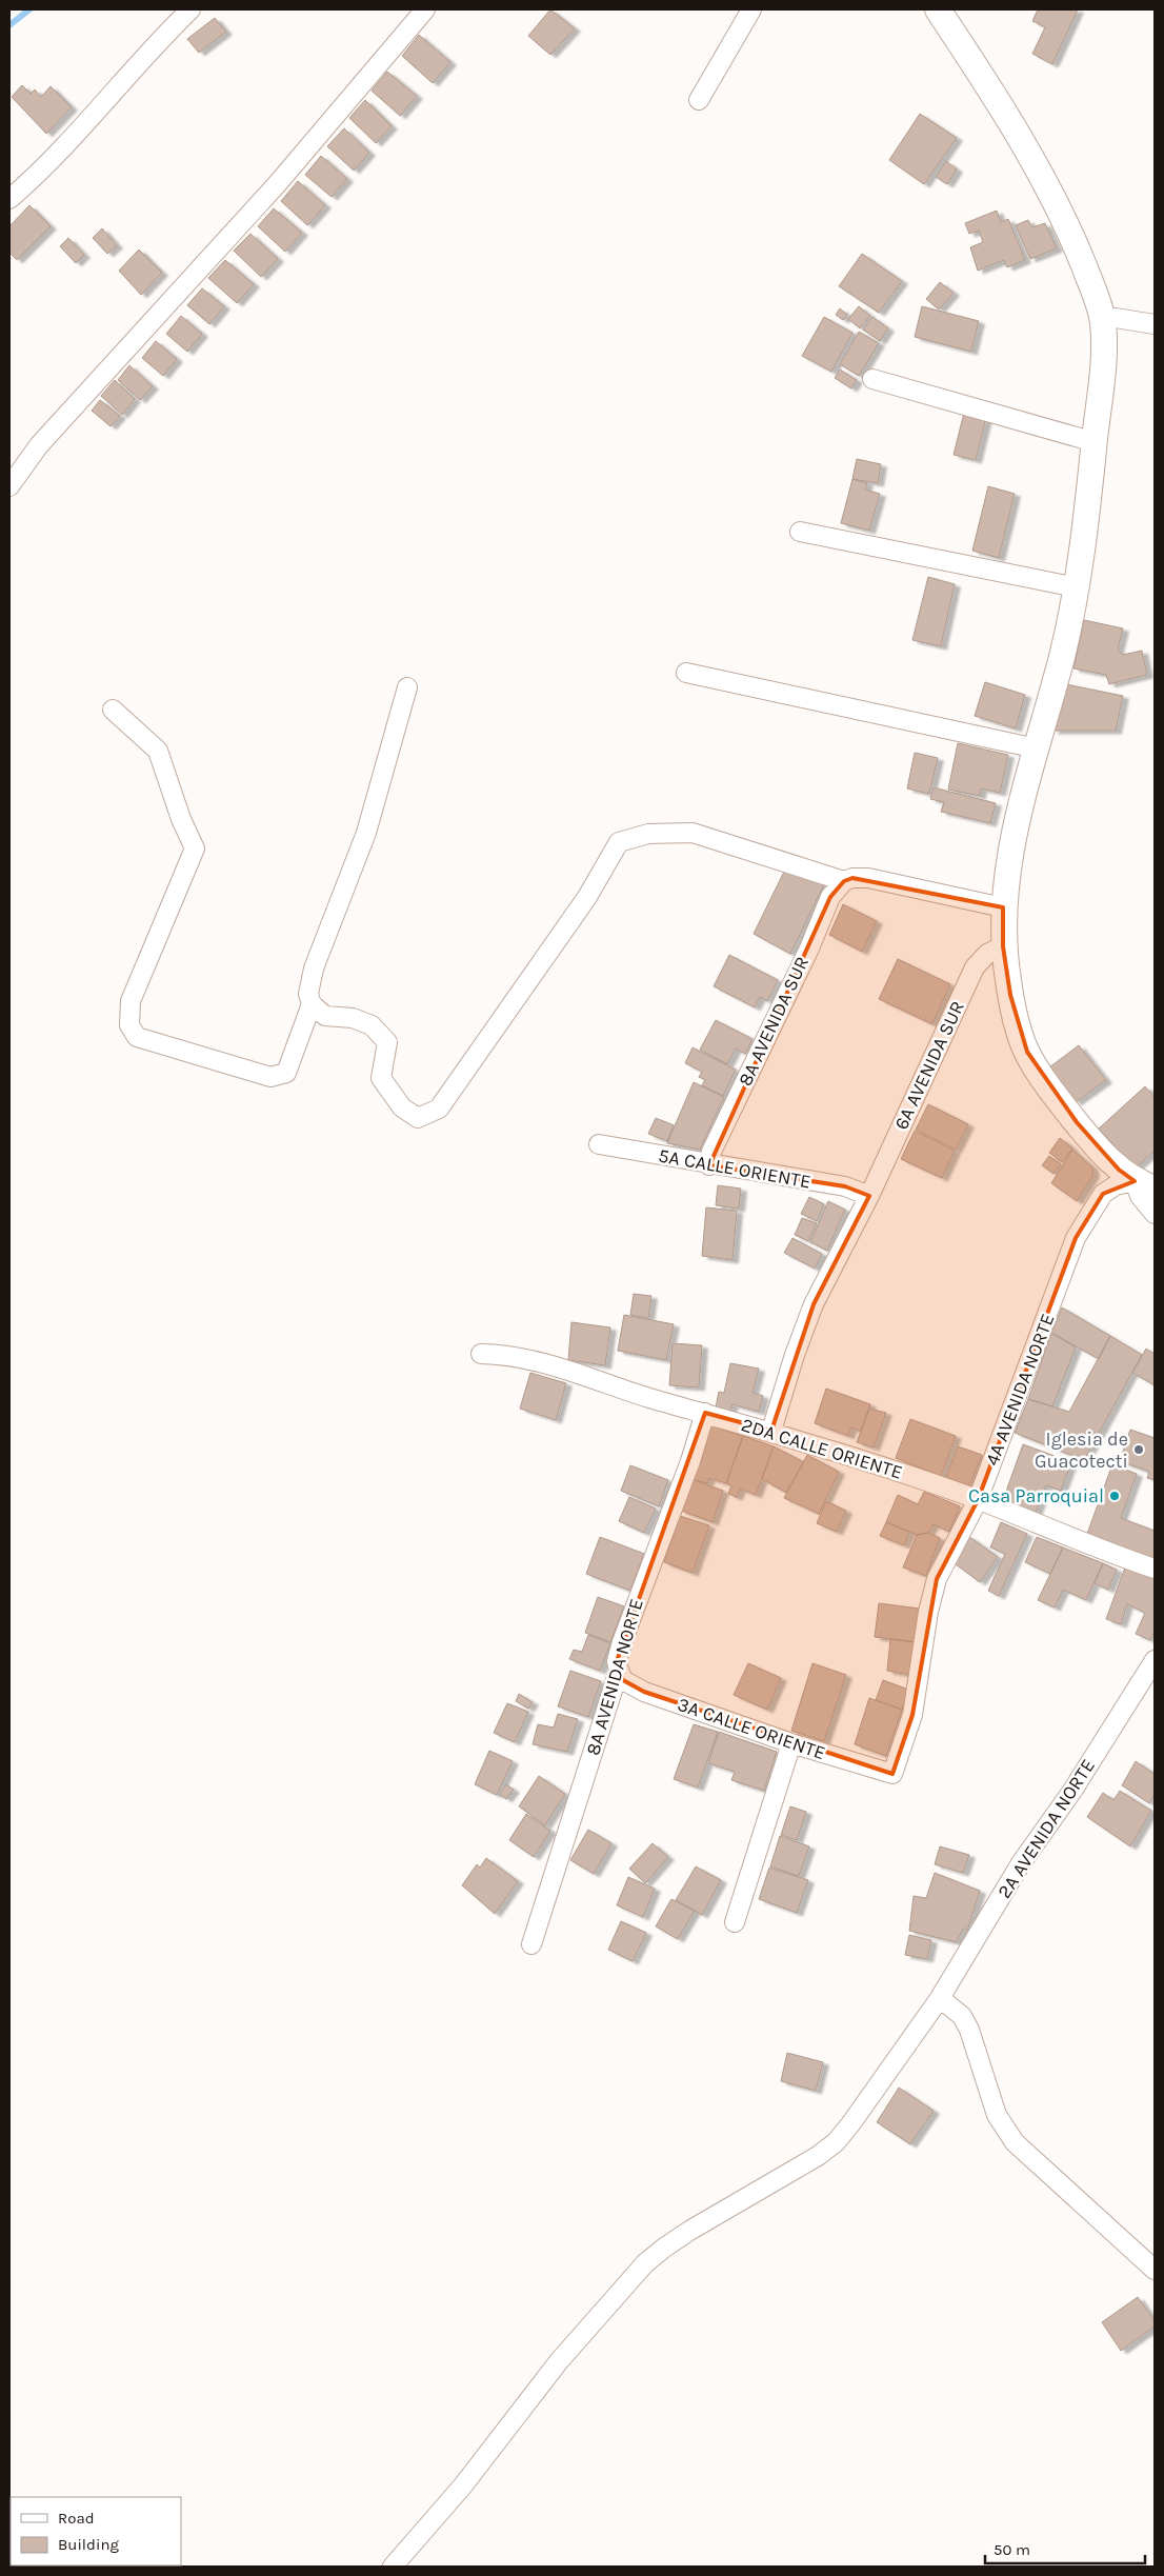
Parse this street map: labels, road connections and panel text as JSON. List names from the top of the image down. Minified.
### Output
{"streets":{"street":["8A AVENIDA SUR","6A AVENIDA SUR","5A CALLE ORIENTE","4A AVENIDA NORTE","2DA CALLE ORIENTE","8A AVENIDA NORTE","3A CALLE ORIENTE","2A AVENIDA NORTE"]},"crossings":[["8A AVENIDA SUR","5A CALLE ORIENTE"],["6A AVENIDA SUR","5A CALLE ORIENTE"],["6A AVENIDA SUR","2DA CALLE ORIENTE"],["4A AVENIDA NORTE","2DA CALLE ORIENTE"],["4A AVENIDA NORTE","3A CALLE ORIENTE"],["2DA CALLE ORIENTE","8A AVENIDA NORTE"],["8A AVENIDA NORTE","3A CALLE ORIENTE"]],"places":["Iglesia de Guacotecti","Casa Parroquial"],"legend":["Road","Building"],"scale_bar":"50 m"}
